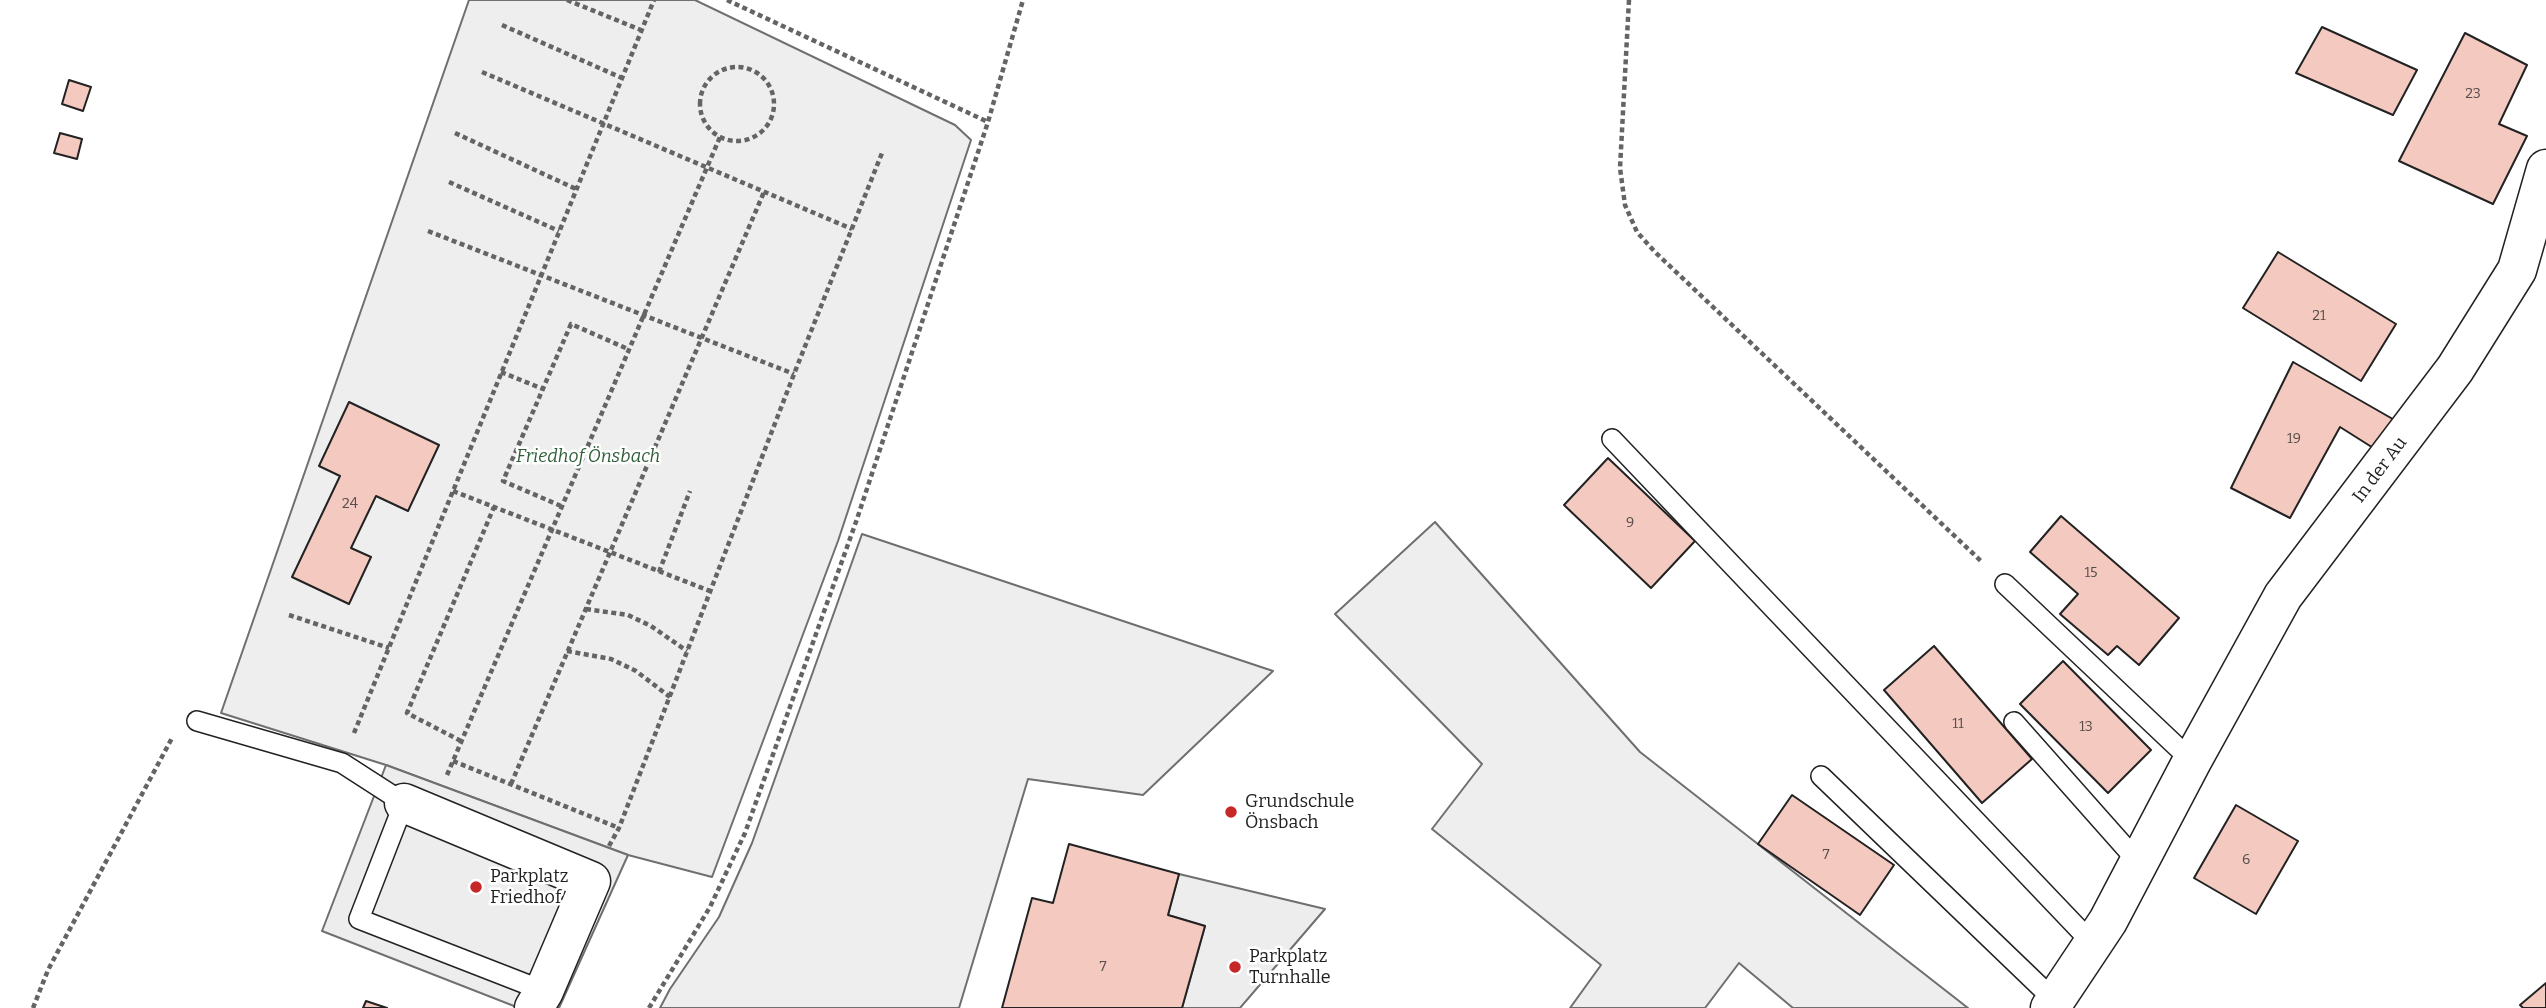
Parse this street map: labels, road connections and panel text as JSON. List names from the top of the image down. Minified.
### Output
{"streets":{"street":["In der Au"]},"parks":["Friedhof Önsbach"],"places":["Grundschule Önsbach","Parkplatz Friedhof","Parkplatz Turnhalle"],"house_numbers":["23","21","19","24","9","15","11","13","7","6","7"]}
